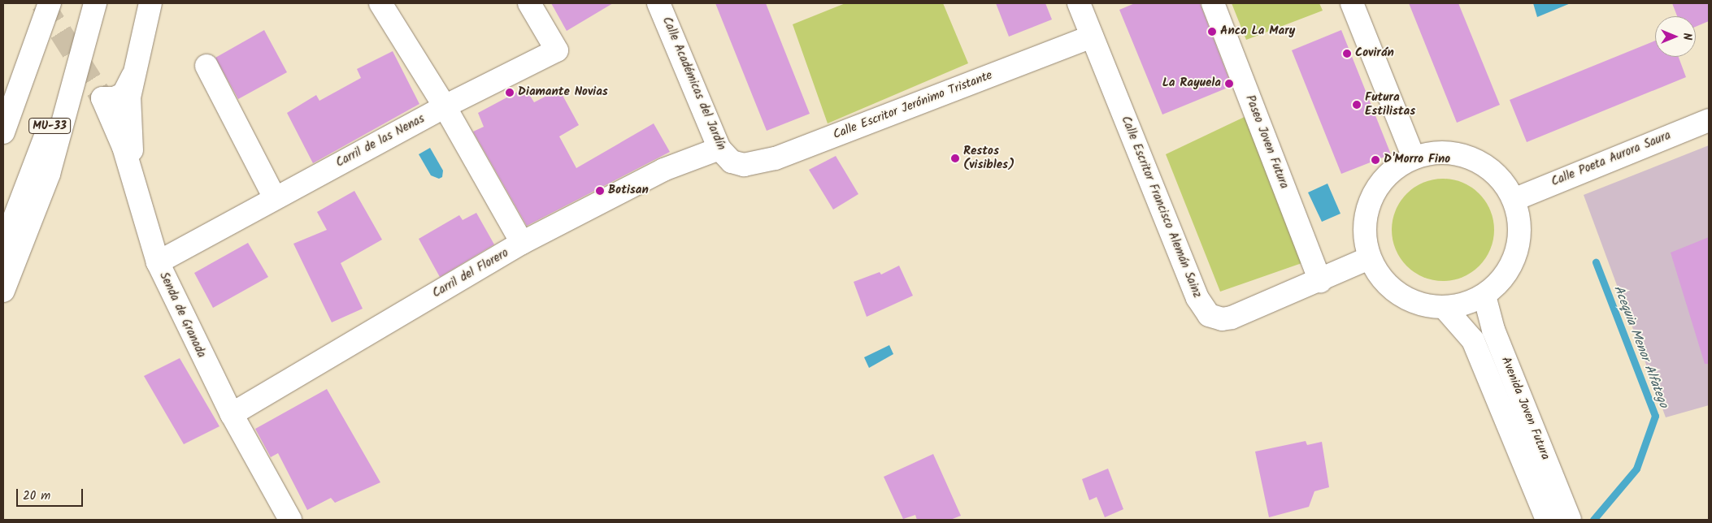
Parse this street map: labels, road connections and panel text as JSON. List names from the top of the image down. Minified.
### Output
{"streets":{"main road":["Calle Académicas del Jardín","Calle Escritor Jerónimo Tristante","MU-33","Carril de las Nenas","Paseo Joven Futura","Calle Poeta Aurora Saura","Calle Escritor Francisco Alemán Sainz","Carril del Florero","Senda de Granada","Avenida Joven Futura"]},"crossings":[["Calle Académicas del Jardín","Calle Escritor Jerónimo Tristante"],["Calle Académicas del Jardín","Carril del Florero"],["Calle Escritor Jerónimo Tristante","Calle Escritor Francisco Alemán Sainz"],["Calle Escritor Jerónimo Tristante","Carril del Florero"],["Carril de las Nenas","Senda de Granada"],["Paseo Joven Futura","Calle Escritor Francisco Alemán Sainz"],["Carril del Florero","Senda de Granada"]],"water":["Acequia Menor Alfatego"],"places":["Anca La Mary","Covirán","La Rayuela","Diamante Novias","Futura Estilistas","Restos (visibles)","D'Morro Fino","Botisan"],"scale_bar":"20 m","north":"right"}
